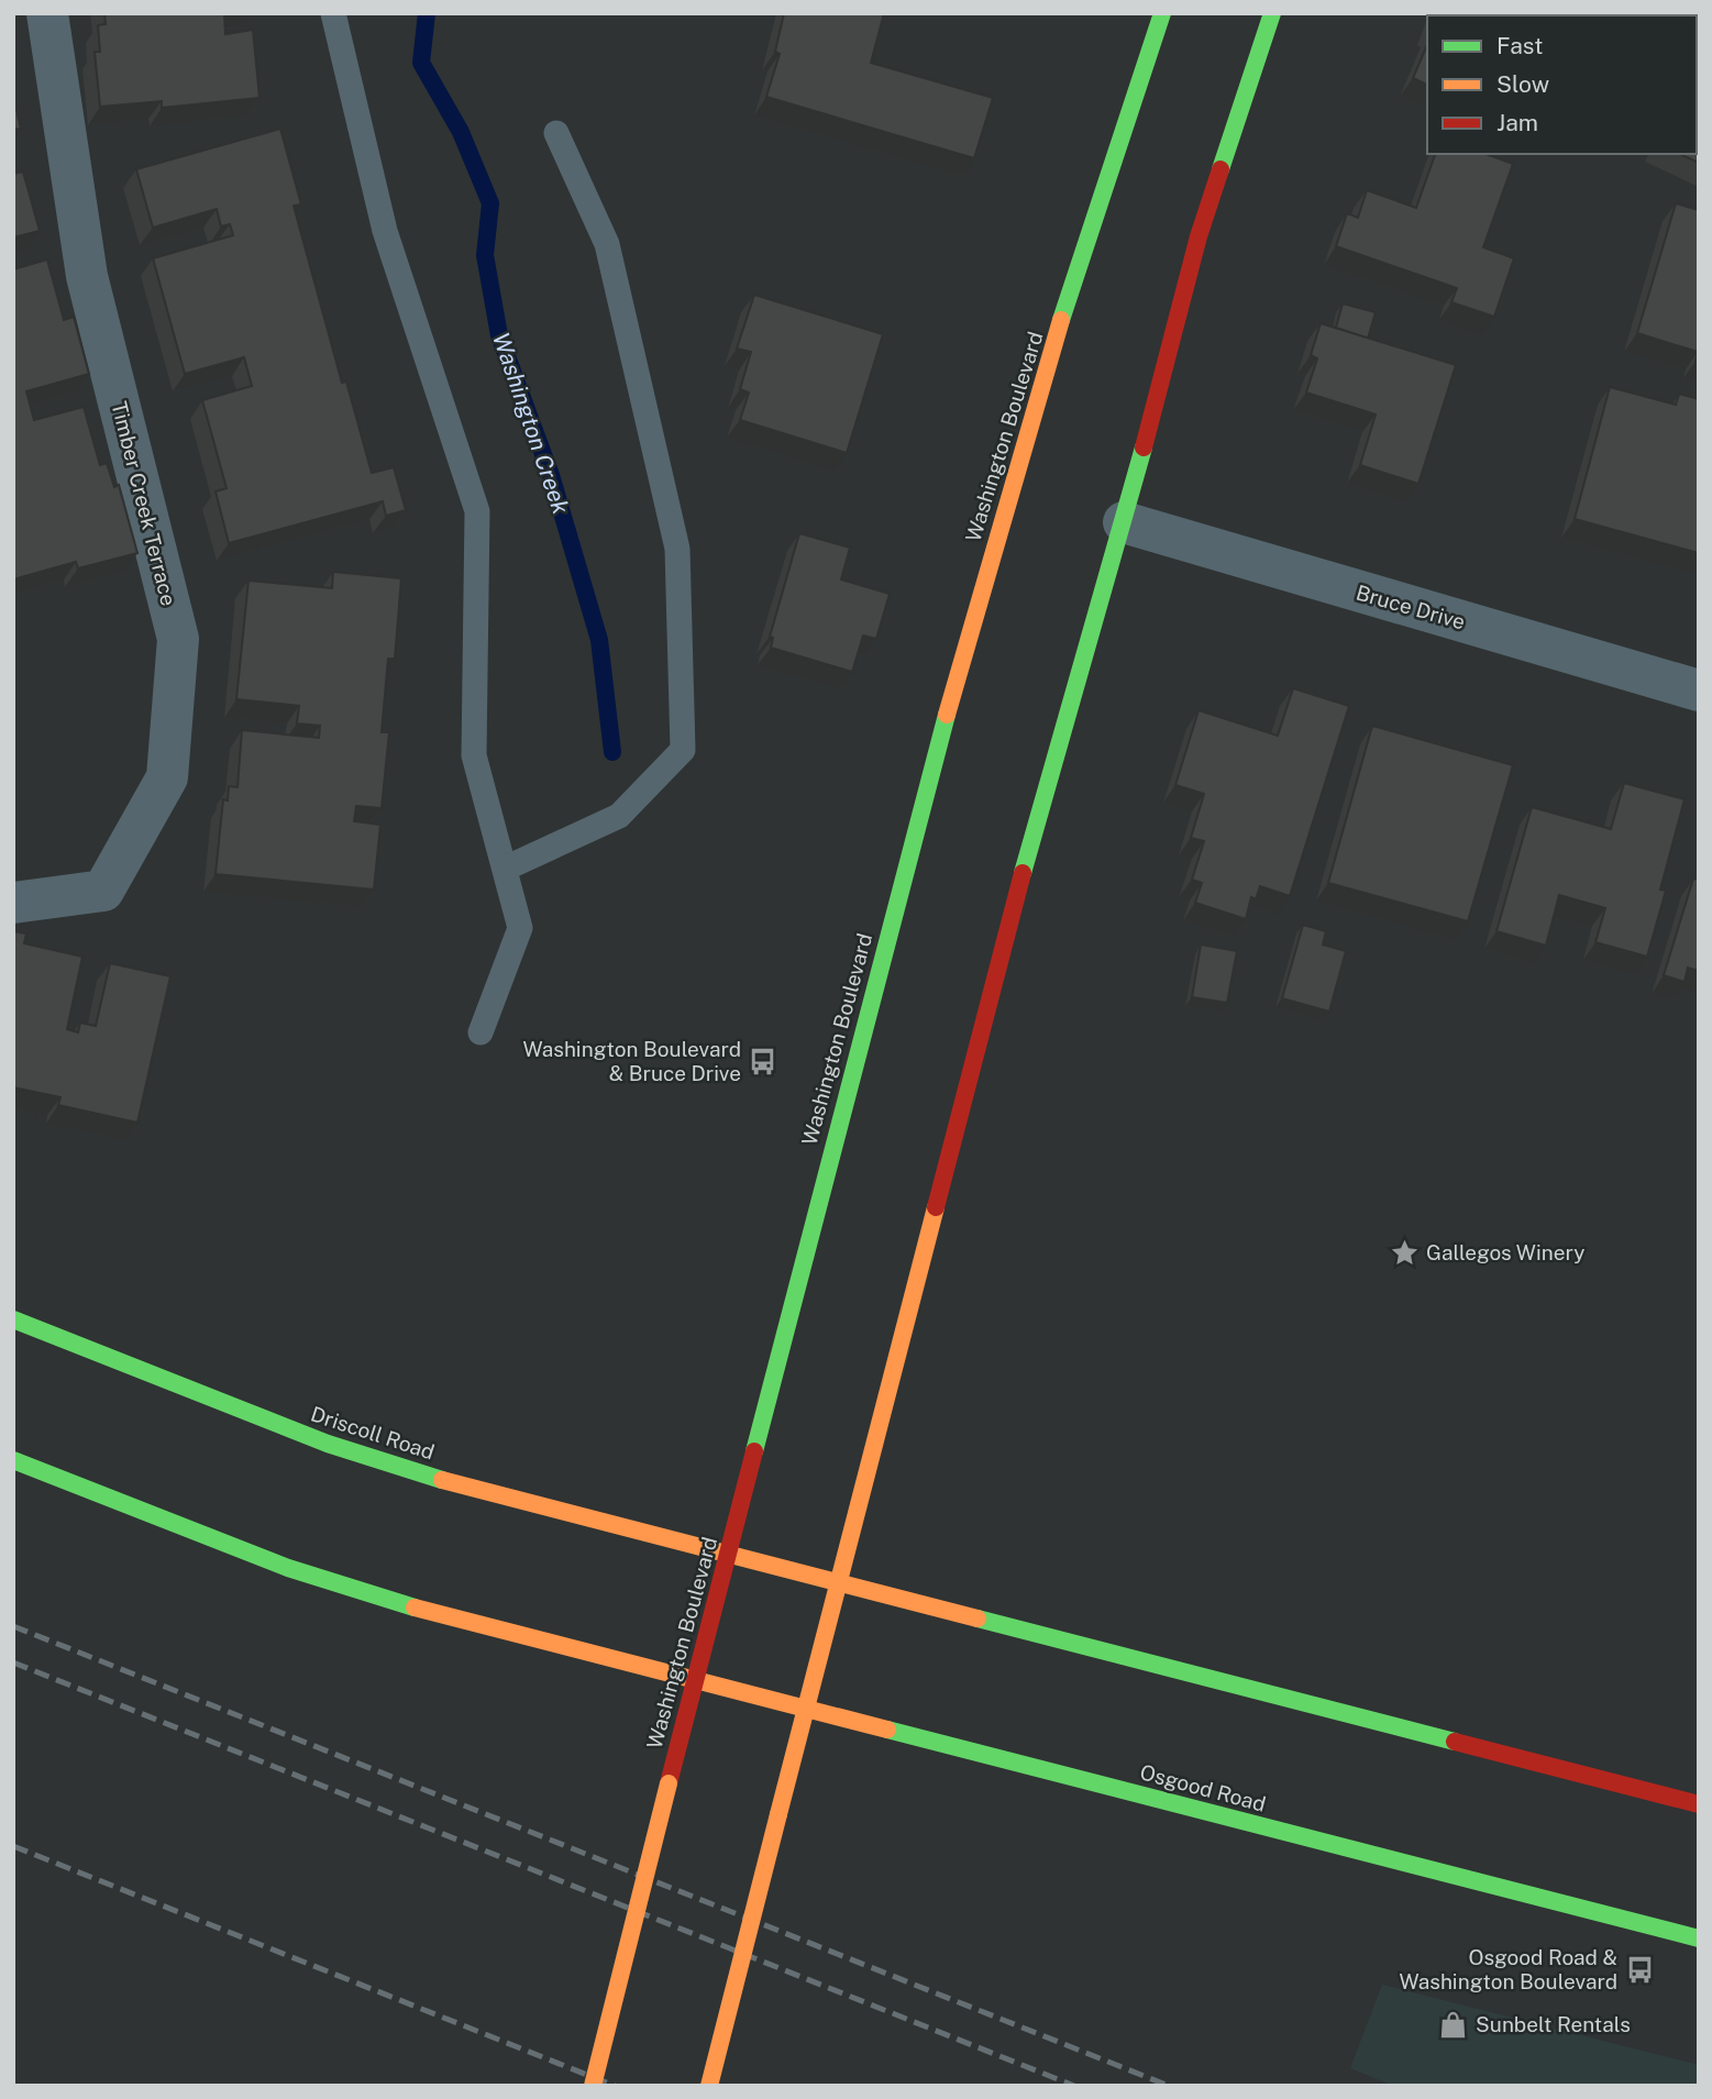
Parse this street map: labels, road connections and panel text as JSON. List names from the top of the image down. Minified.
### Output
{"streets":{"main road":["Washington Boulevard","Driscoll Road","Osgood Road"],"street":["Timber Creek Terrace","Bruce Drive"]},"crossings":[["Washington Boulevard","Driscoll Road"],["Washington Boulevard","Osgood Road"]],"water":["Washington Creek"],"places":{"bus stop":["Washington Boulevard & Bruce Drive","Osgood Road & Washington Boulevard"],"place":["Gallegos Winery"],"shop":["Sunbelt Rentals"]},"legend":["Fast","Slow","Jam"]}
